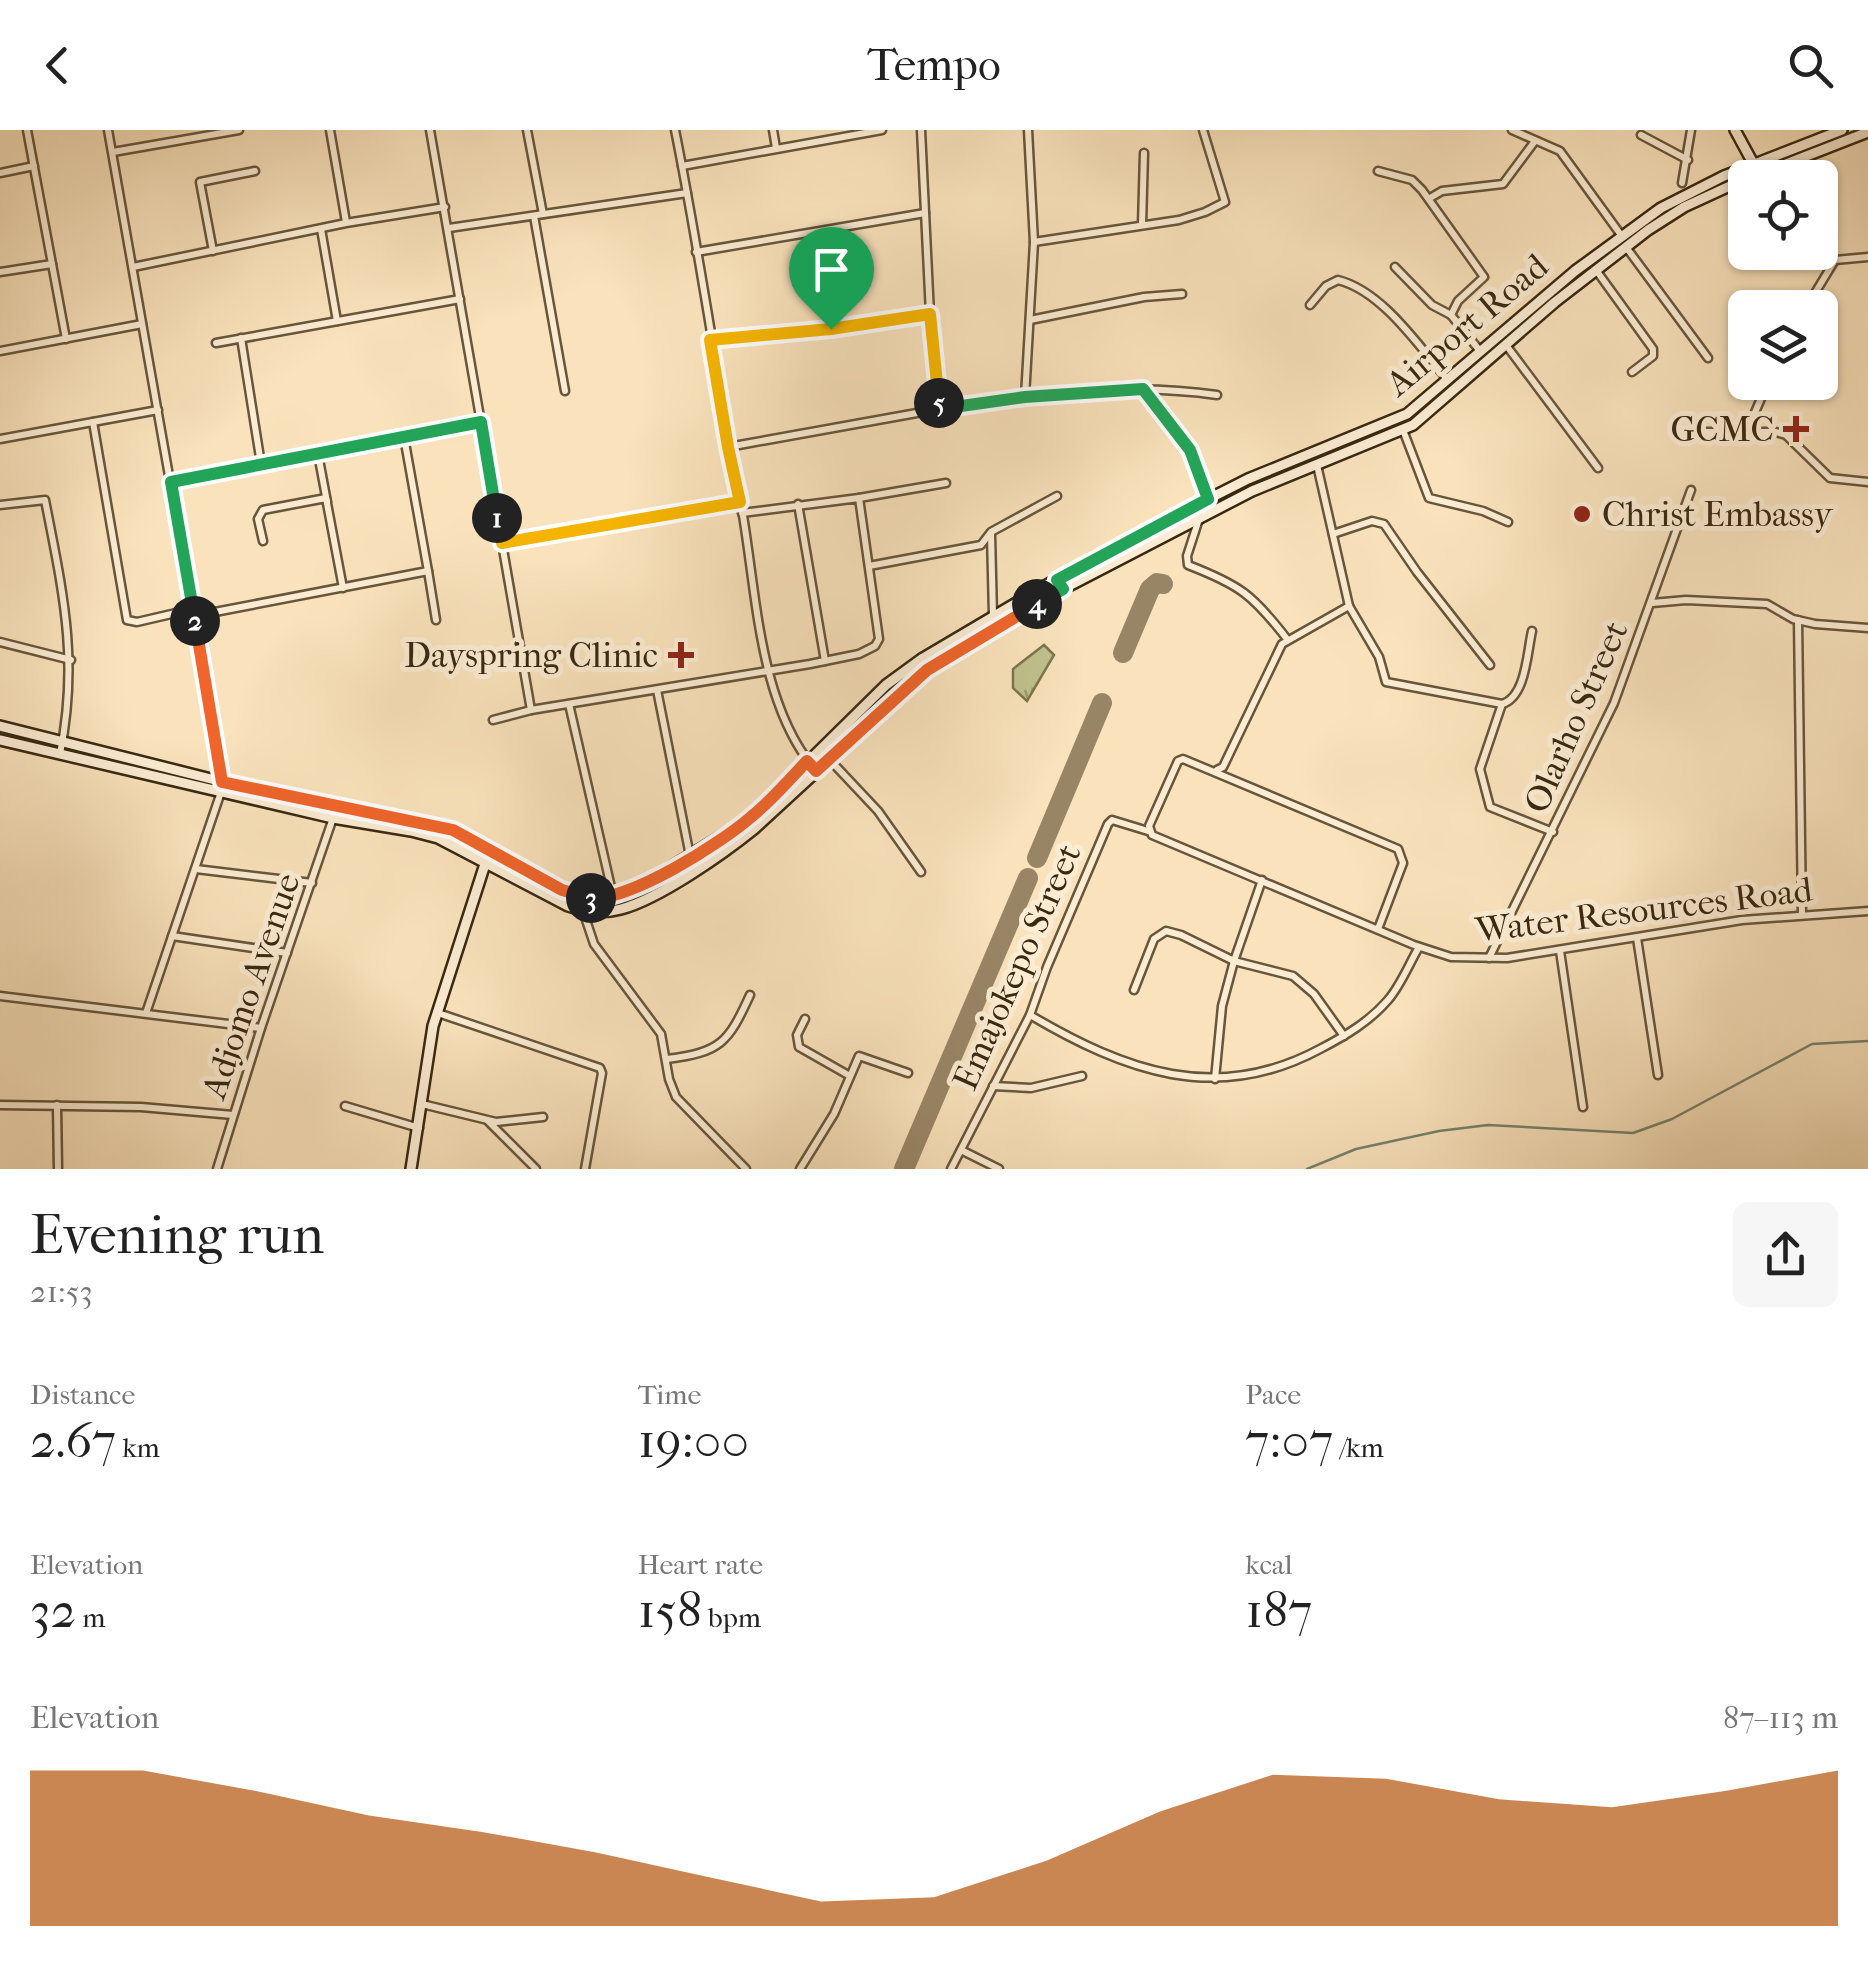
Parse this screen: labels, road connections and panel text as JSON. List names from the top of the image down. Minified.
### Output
{"streets":{"main road":["Airport Road"],"street":["Olarho Street","Water Resources Road","Emajokepo Street","Adjomo Avenue"]},"crossings":[["Olarho Street","Water Resources Road"],["Water Resources Road","Emajokepo Street"]],"places":{"health":["GCMC","Dayspring Clinic"],"other":["Christ Embassy"]},"page":{"header":"Tempo","pins":["5","1","4","2","3"],"heading":["Evening run","21:53"],"stats":[["Distance","2.67 km"],["Time","19:00"],["Pace","7:07 /km"],["Elevation","32 m"],["Heart rate","158 bpm"],["kcal","187"]],"chart":["Elevation","87–113 m"]}}
